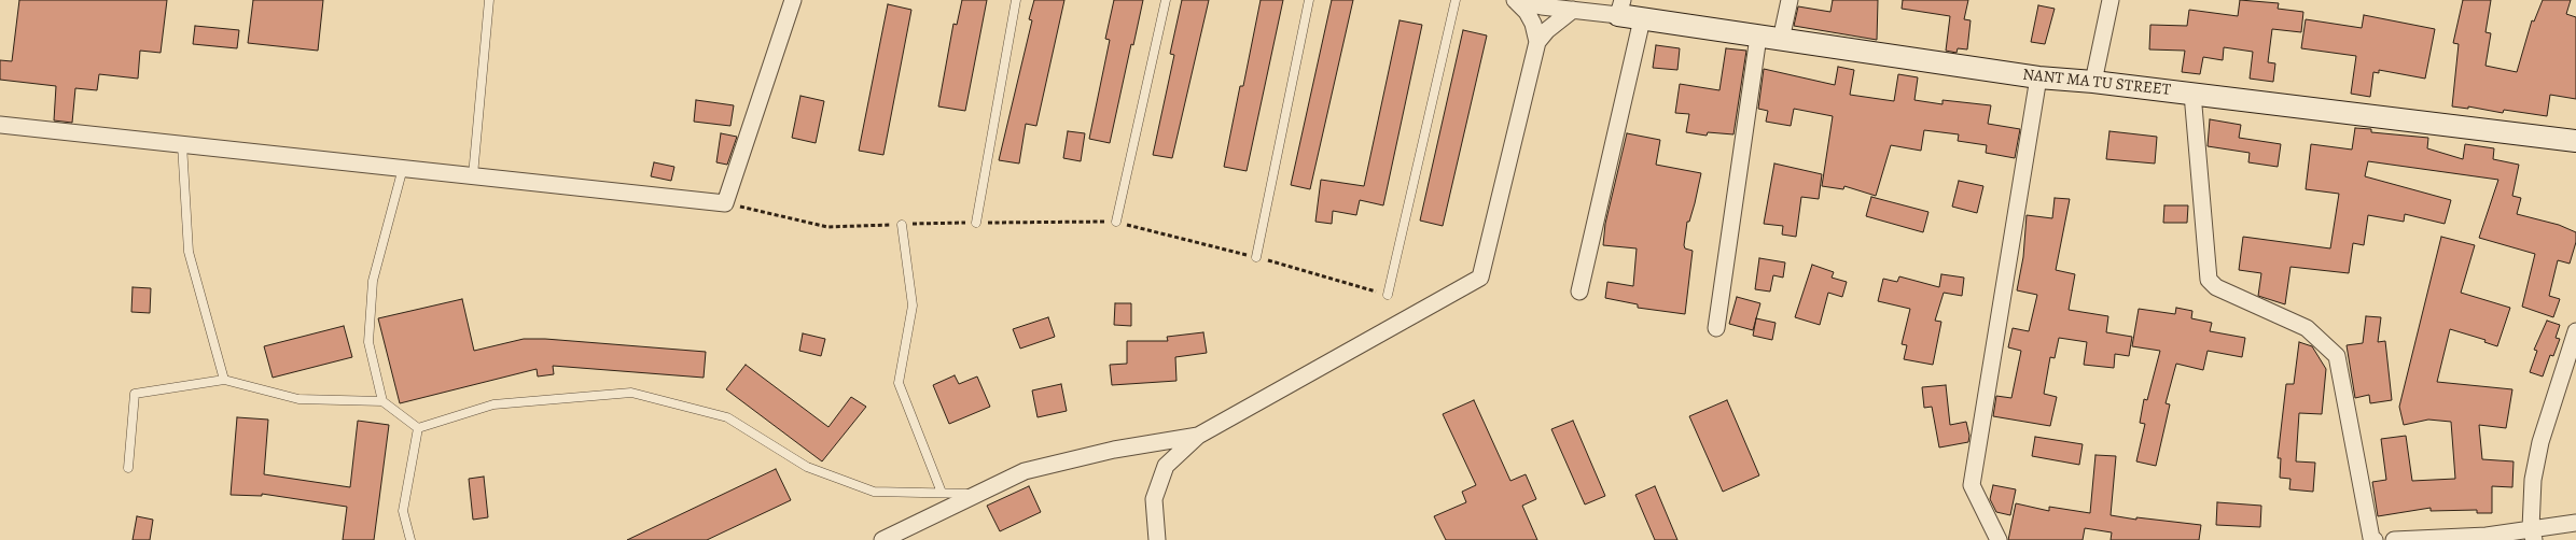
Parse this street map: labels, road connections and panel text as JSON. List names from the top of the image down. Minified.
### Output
{"streets":{"main road":["NANT MA TU STREET"]}}
